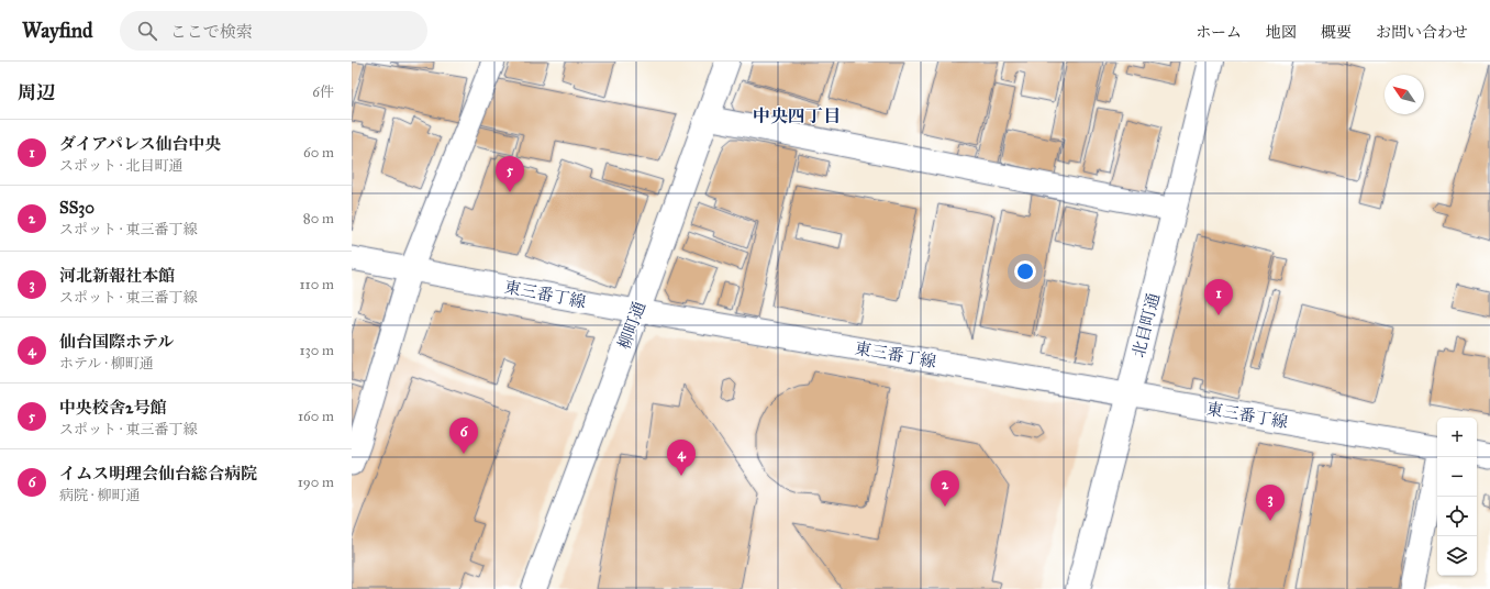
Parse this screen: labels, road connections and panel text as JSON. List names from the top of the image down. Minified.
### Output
{"streets":{"street":["東三番丁線","柳町通","北目町通"]},"crossings":[["東三番丁線","柳町通"],["東三番丁線","北目町通"]],"districts":["中央四丁目"],"north":"top left","page":{"header":"Wayfind","search":"ここで検索","nav":["ホーム","地図","概要","お問い合わせ"],"heading":["周辺","6件"],"list":[{"mark":"1","name":"ダイアパレス仙台中央","note":"スポット · 北目町通","value":"60 m"},{"mark":"2","name":"SS30","note":"スポット · 東三番丁線","value":"80 m"},{"mark":"3","name":"河北新報社本館","note":"スポット · 東三番丁線","value":"110 m"},{"mark":"4","name":"仙台国際ホテル","note":"ホテル · 柳町通","value":"130 m"},{"mark":"5","name":"中央校舎2号館","note":"スポット · 東三番丁線","value":"160 m"},{"mark":"6","name":"イムス明理会仙台総合病院","note":"病院 · 柳町通","value":"190 m"}],"pins":["5","1","6","4","2","3"],"map_buttons":["+","−"]}}
